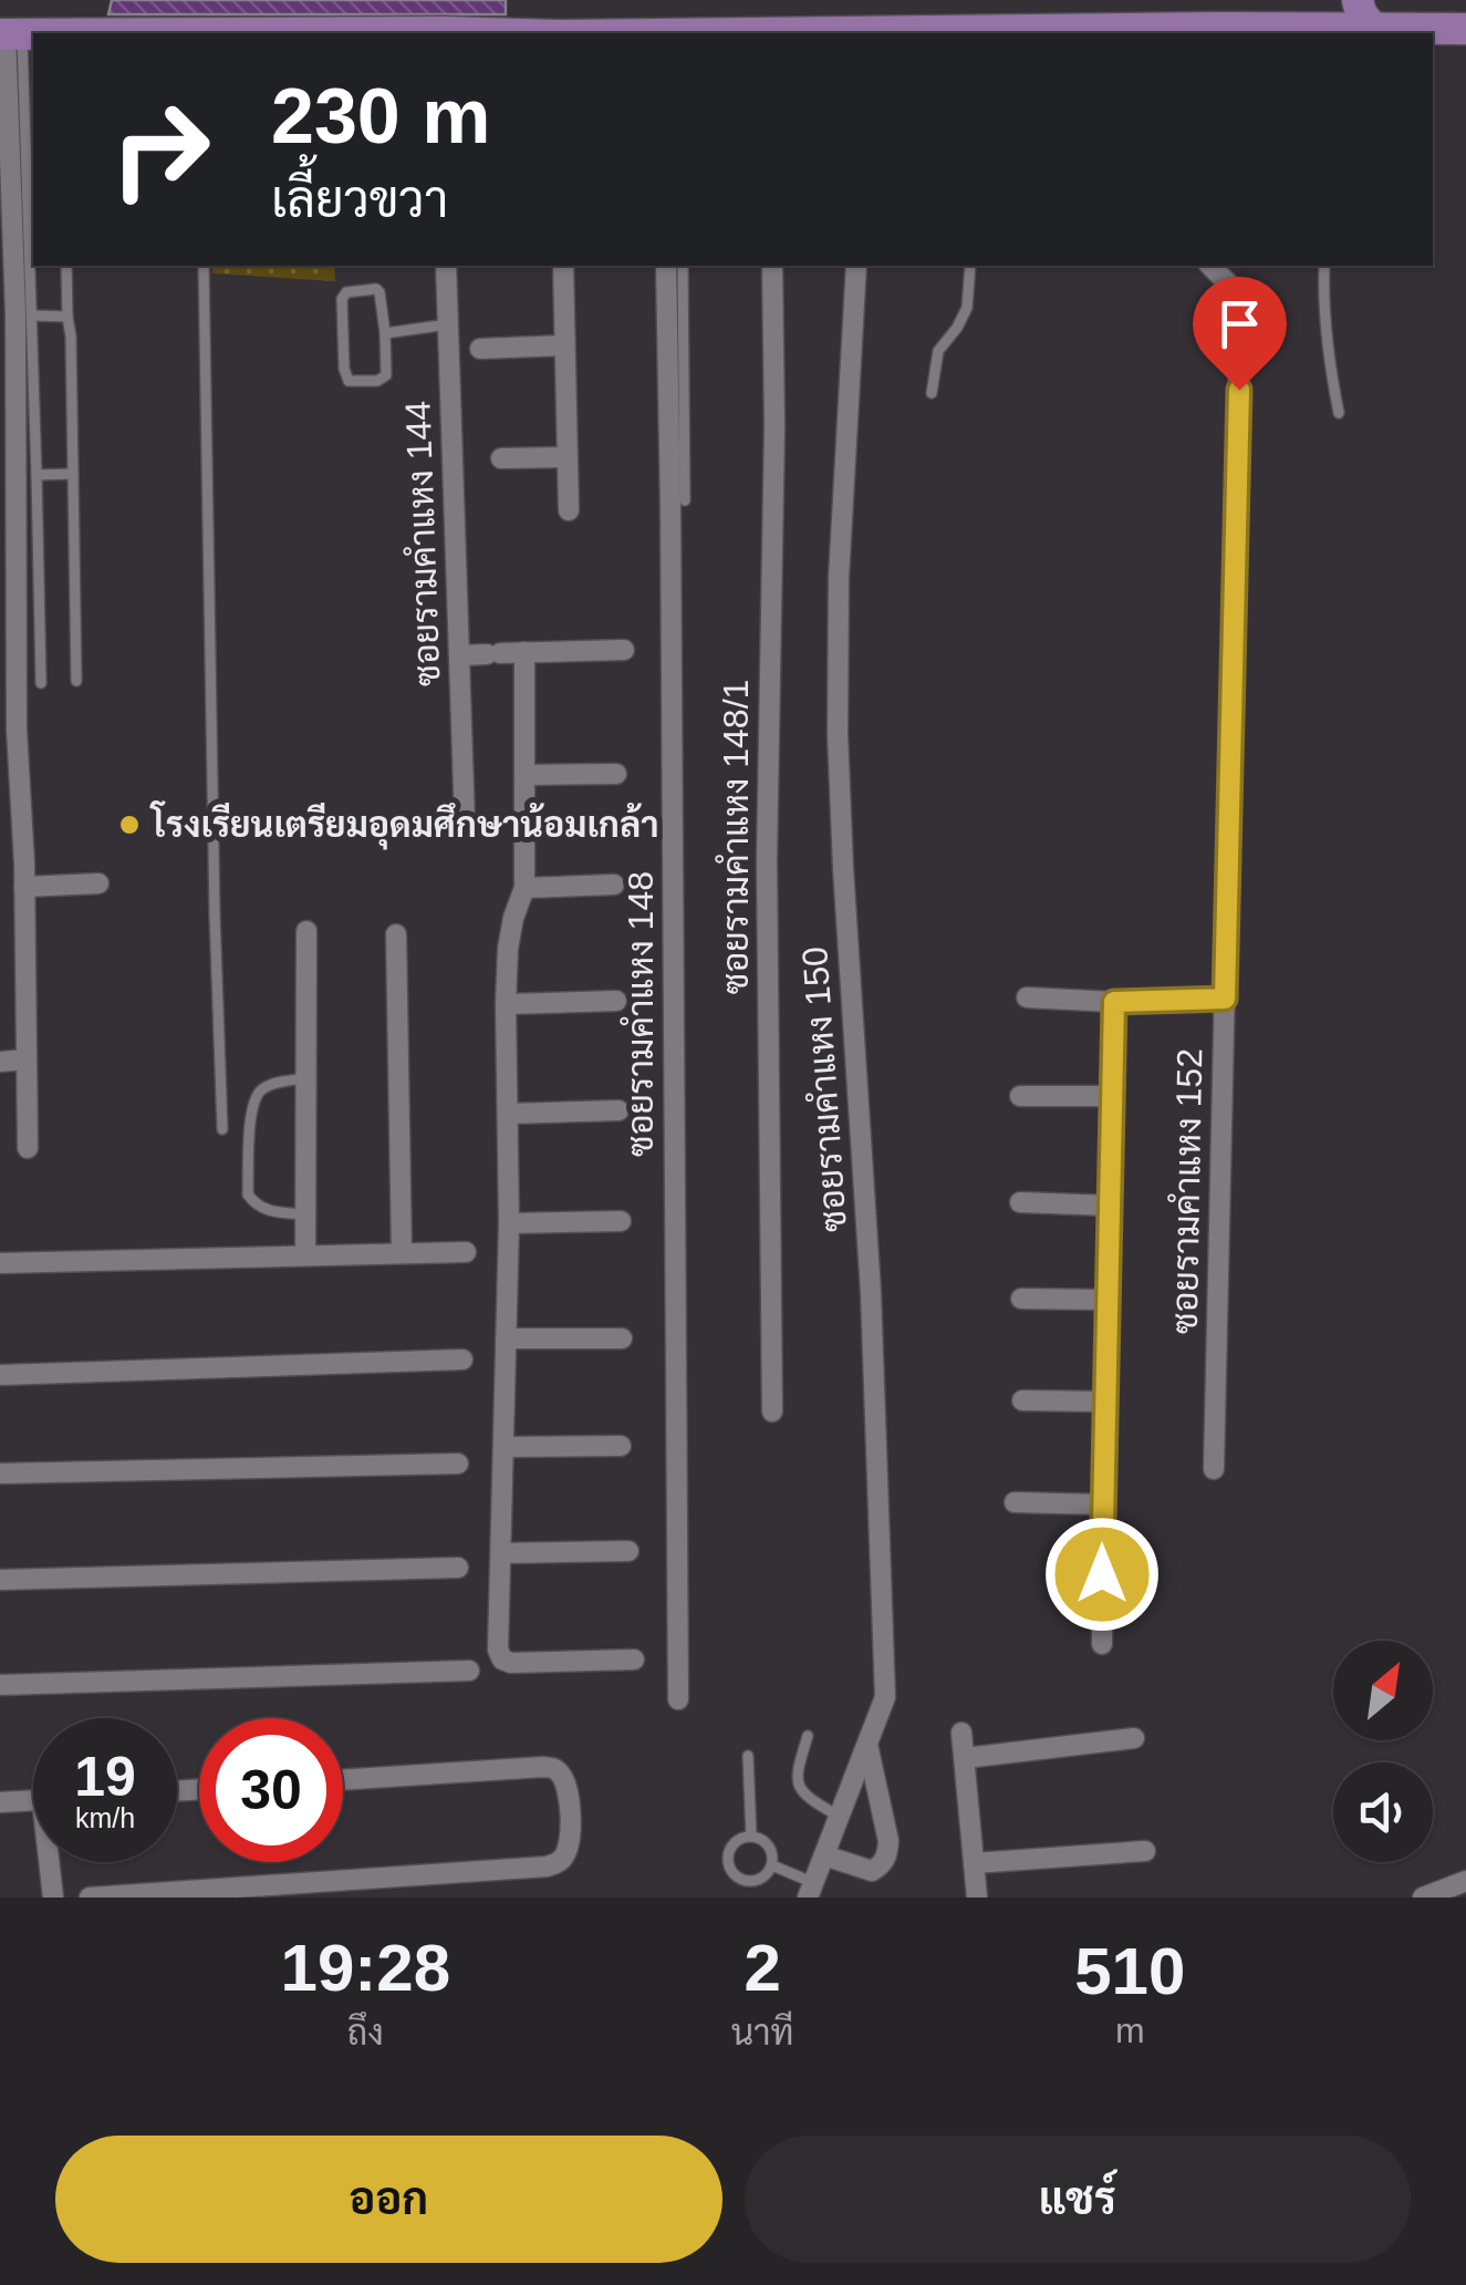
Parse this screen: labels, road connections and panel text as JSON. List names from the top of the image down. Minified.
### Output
{"streets":{"street":["ซอยรามคำแหง 144","ซอยรามคำแหง 148/1","ซอยรามคำแหง 148","ซอยรามคำแหง 150","ซอยรามคำแหง 152"]},"places":["โรงเรียนเตรียมอุดมศึกษาน้อมเกล้า"],"north":"top right","page":{"turn":["230 m","เลี้ยวขวา"],"speed":"19 km/h","limit":"30","eta":["19:28","ถึง","2","นาที","510","m"],"buttons":["ออก","แชร์"]}}
